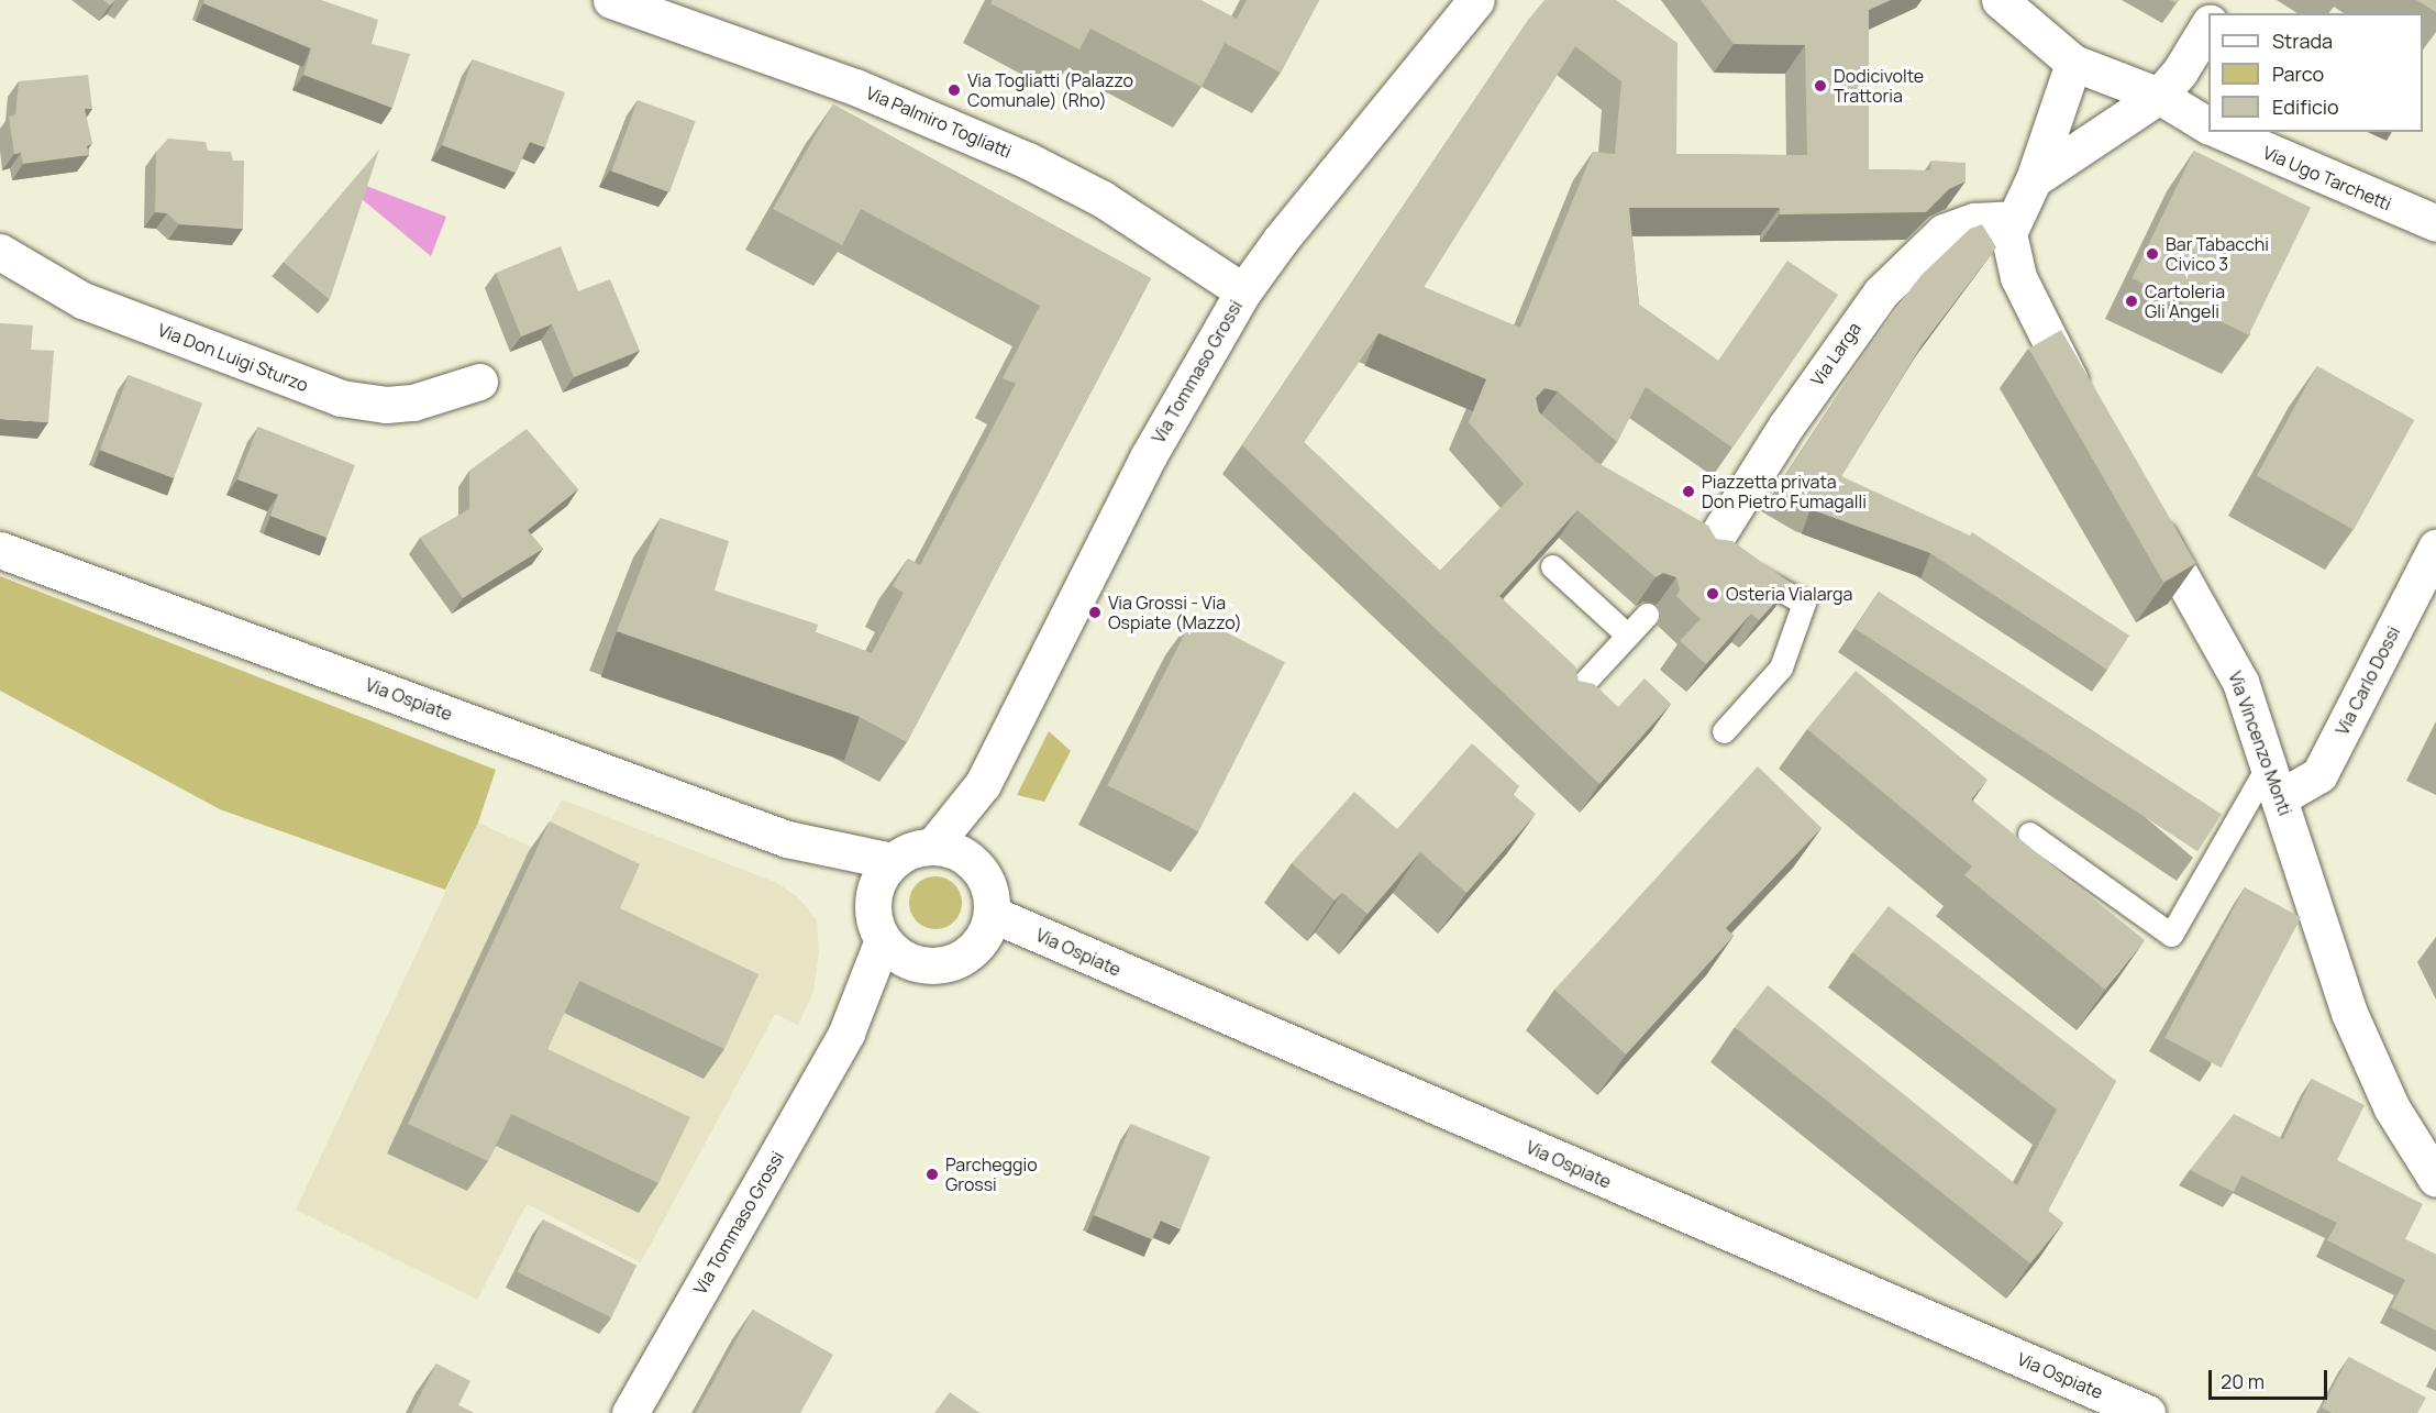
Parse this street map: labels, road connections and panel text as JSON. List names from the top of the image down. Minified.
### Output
{"streets":{"street":["Via Palmiro Togliatti","Via Ugo Tarchetti","Via Larga","Via Don Luigi Sturzo","Via Tommaso Grossi","Via Carlo Dossi","Via Ospiate","Via Vincenzo Monti"]},"crossings":[["Via Palmiro Togliatti","Via Tommaso Grossi"],["Via Tommaso Grossi","Via Ospiate"],["Via Carlo Dossi","Via Vincenzo Monti"]],"places":["Dodicivolte Trattoria","Via Togliatti (Palazzo Comunale) (Rho)","Bar Tabacchi Civico 3","Cartoleria Gli Angeli","Piazzetta privata Don Pietro Fumagalli","Osteria Vialarga","Via Grossi - Via Ospiate (Mazzo)","Parcheggio Grossi"],"legend":["Strada","Parco","Edificio"],"scale_bar":"20 m"}
